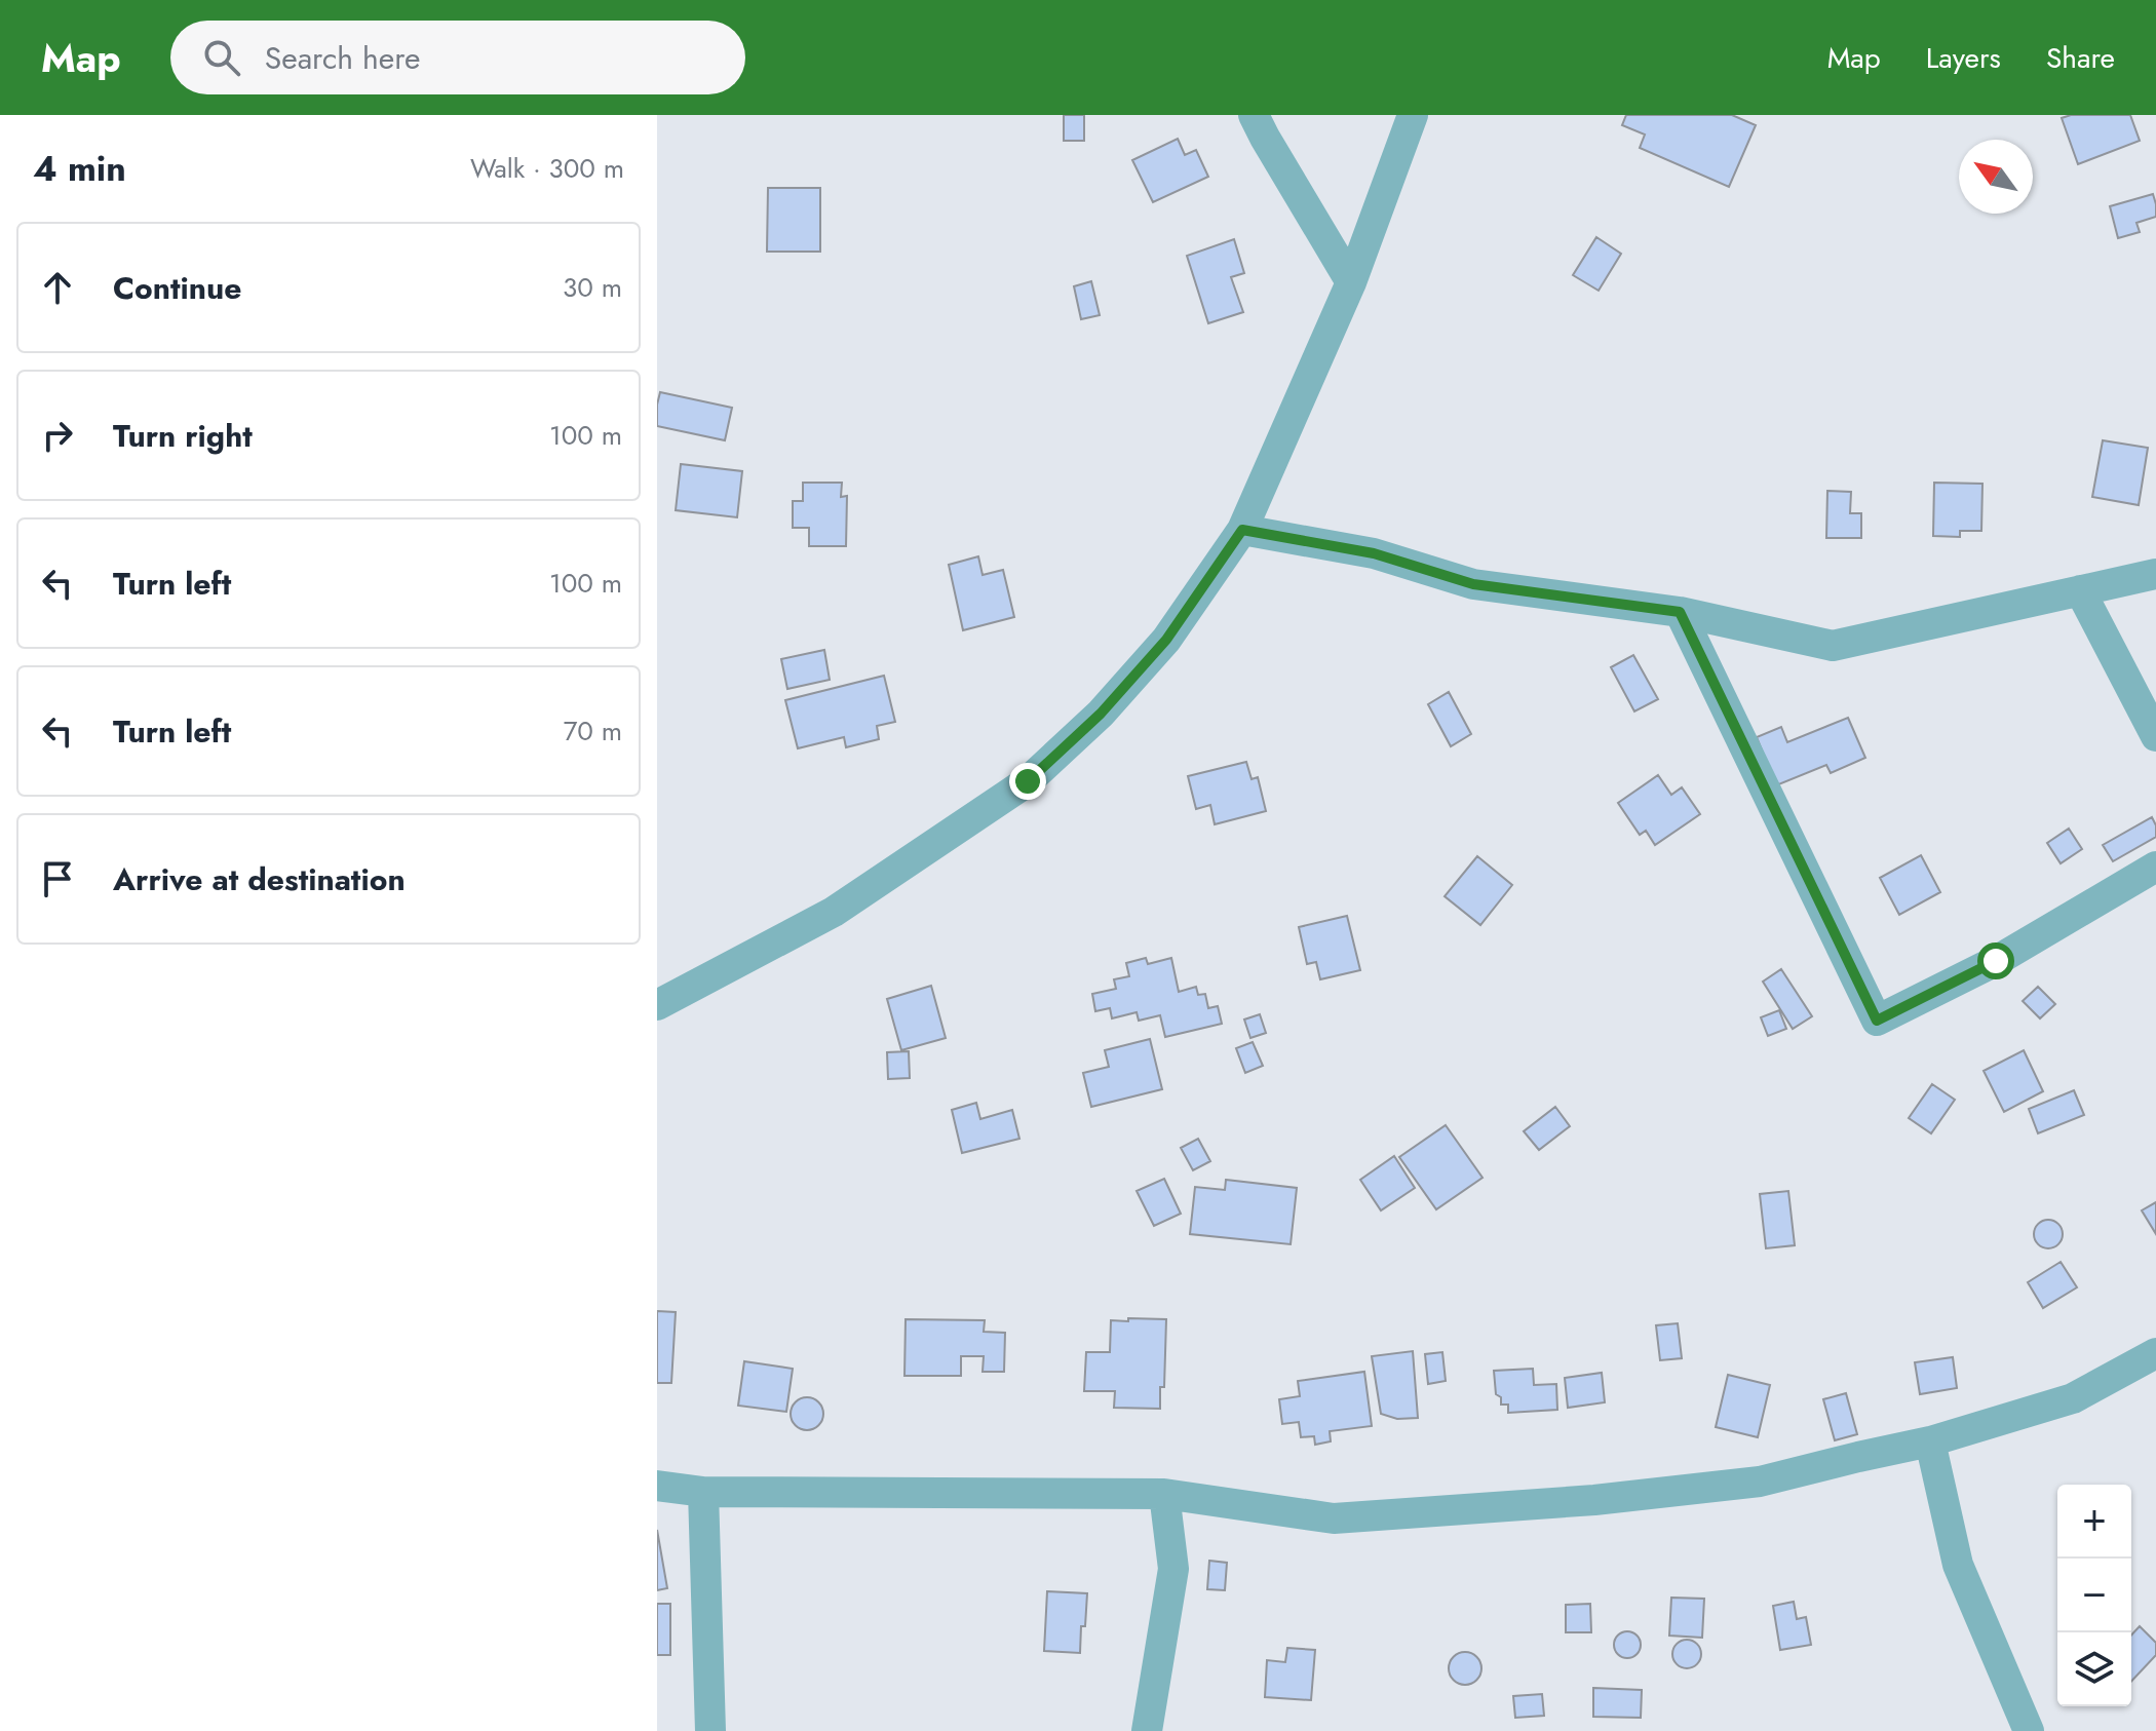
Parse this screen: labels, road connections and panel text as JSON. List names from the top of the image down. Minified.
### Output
{"north":"top left","page":{"header":"Map","search":"Search here","nav":["Map","Layers","Share"],"heading":["4 min","Walk · 300 m"],"list":[["Continue","30 m"],["Turn right","100 m"],["Turn left","100 m"],["Turn left","70 m"],"Arrive at destination"],"map_buttons":["+","−"]}}
